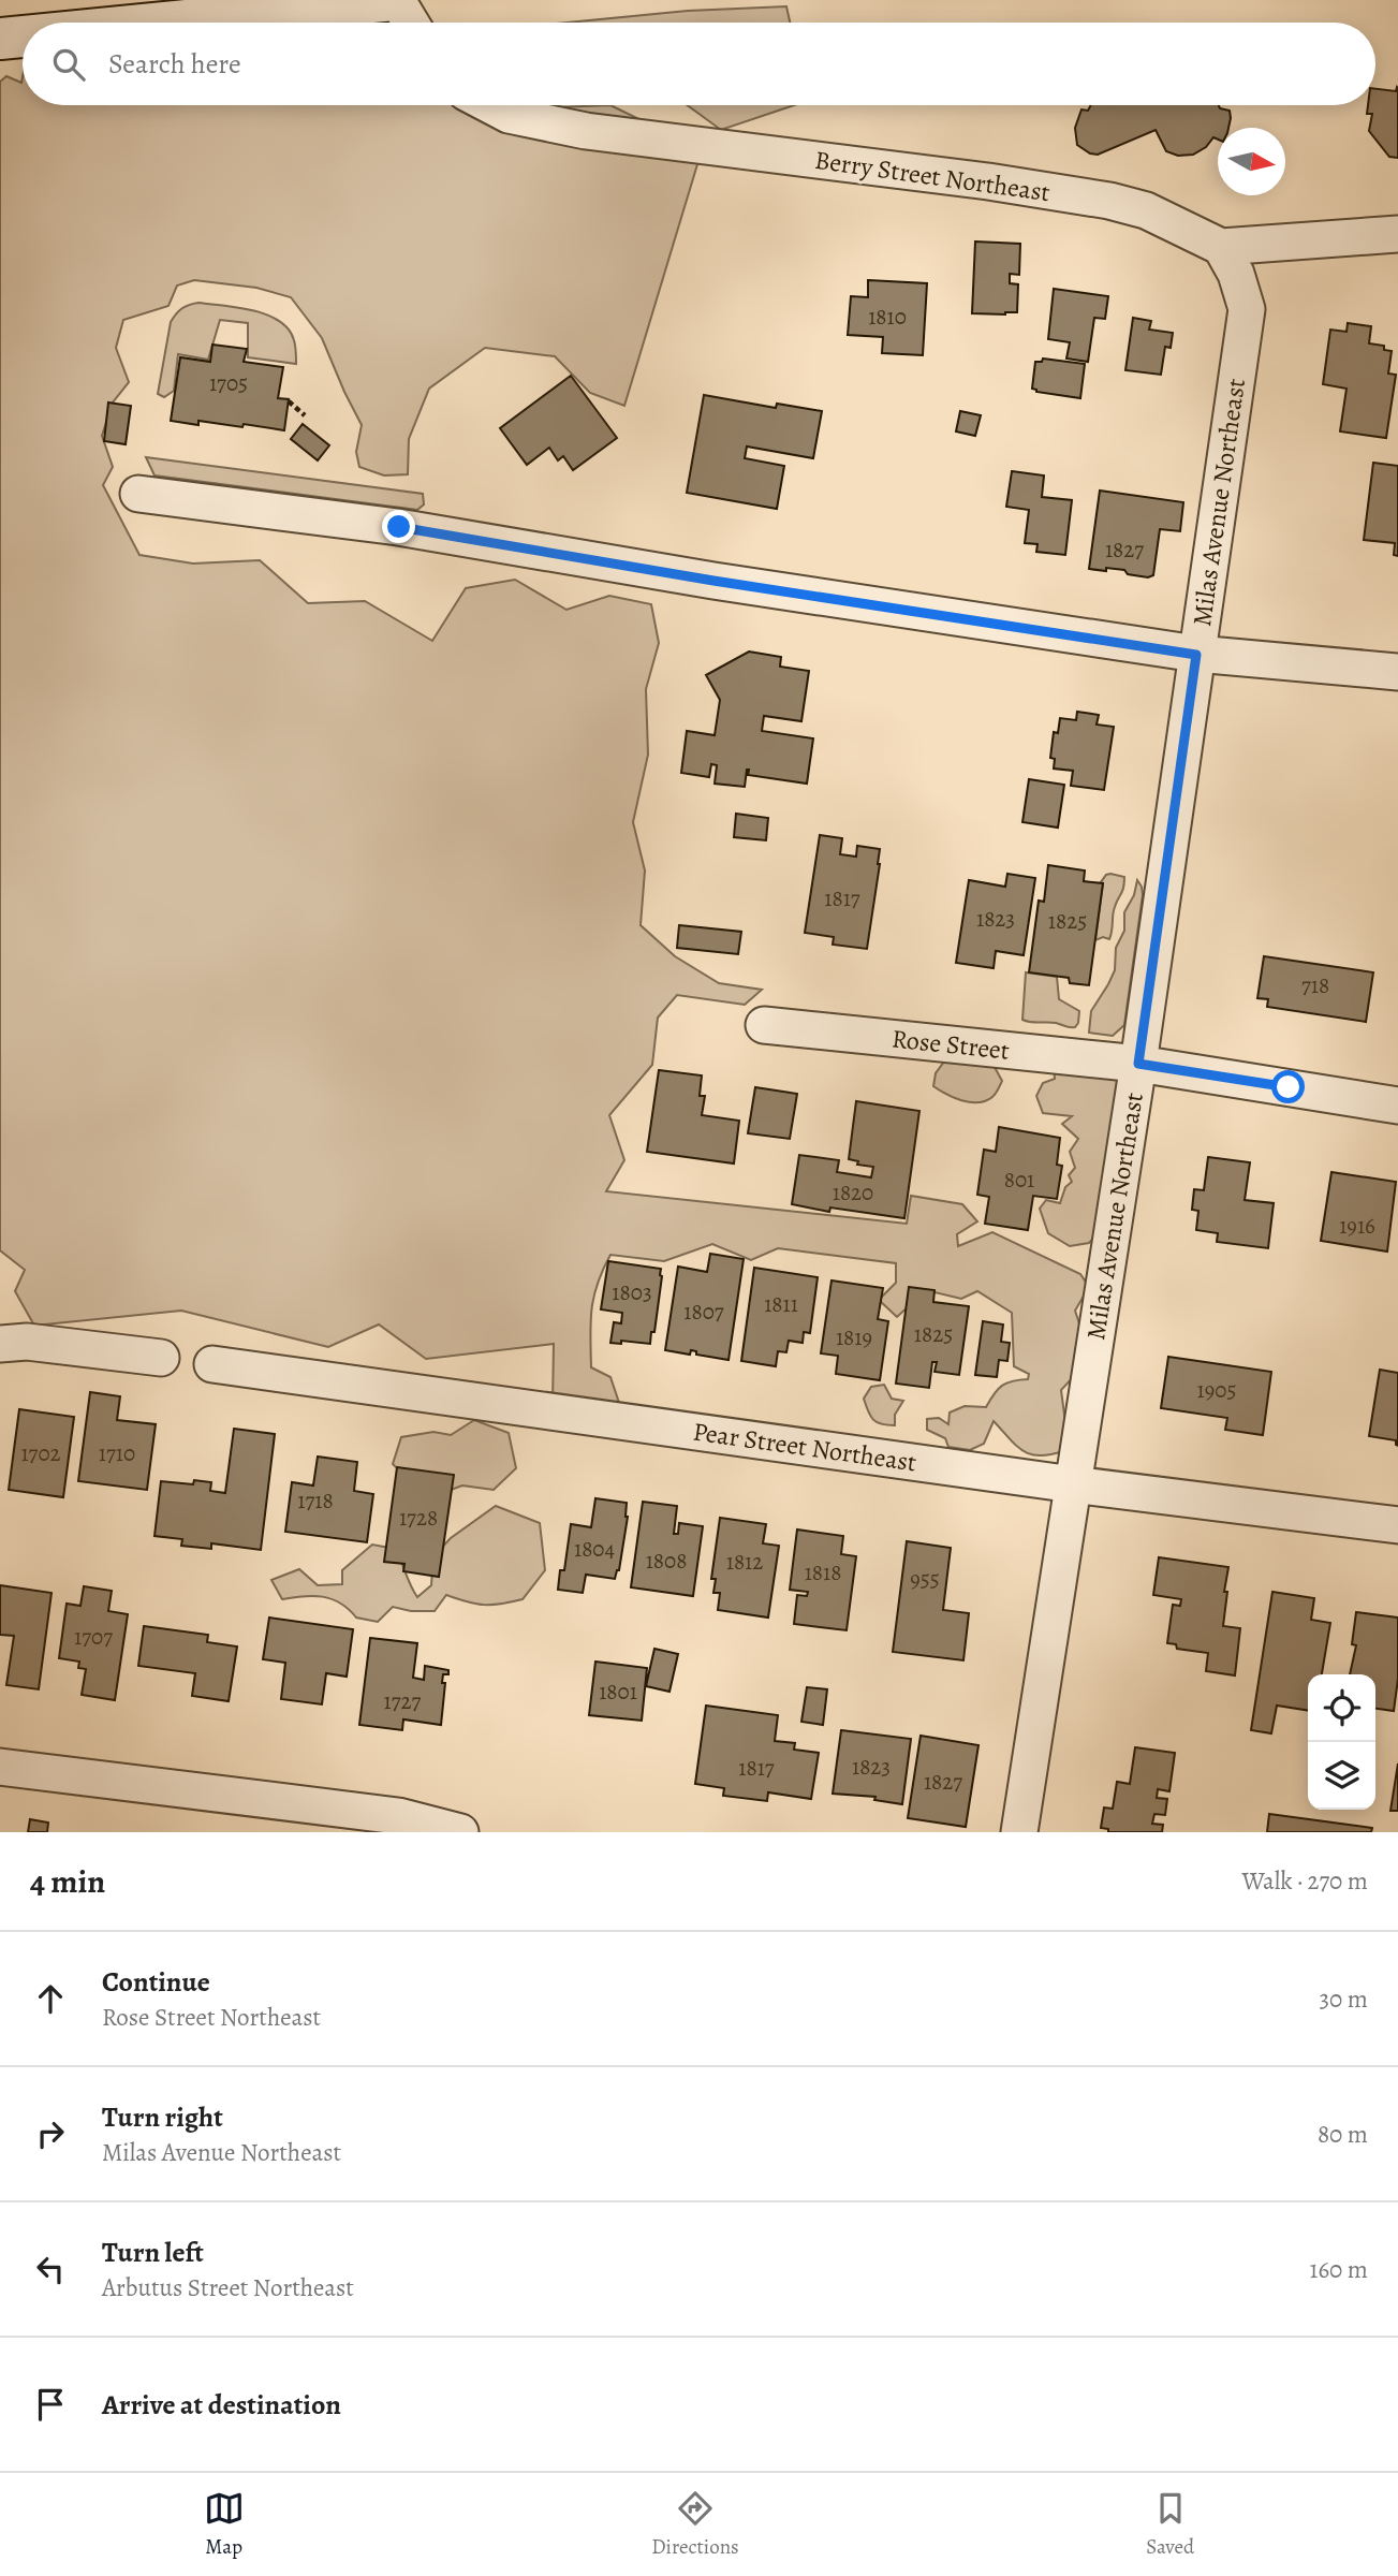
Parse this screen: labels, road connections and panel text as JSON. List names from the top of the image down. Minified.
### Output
{"streets":{"street":["Berry Street Northeast","Milas Avenue Northeast","Rose Street","Pear Street Northeast"]},"crossings":[["Berry Street Northeast","Milas Avenue Northeast"],["Milas Avenue Northeast","Rose Street"],["Milas Avenue Northeast","Pear Street Northeast"]],"house_numbers":["1810","1705","1827","1817","1823","1825","718","801","1820","1916","1803","1811","1807","1825","1819","1905","1702","1710","1718","1728","1804","1808","1812","1818","955","1707","1801","1727","1823","1817","1827"],"north":"right","page":{"search":"Search here","heading":["4 min","Walk · 270 m"],"list":[["Continue","Rose Street Northeast","30 m"],["Turn right","Milas Avenue Northeast","80 m"],["Turn left","Arbutus Street Northeast","160 m"],"Arrive at destination"],"nav":["Map","Directions","Saved"]}}
